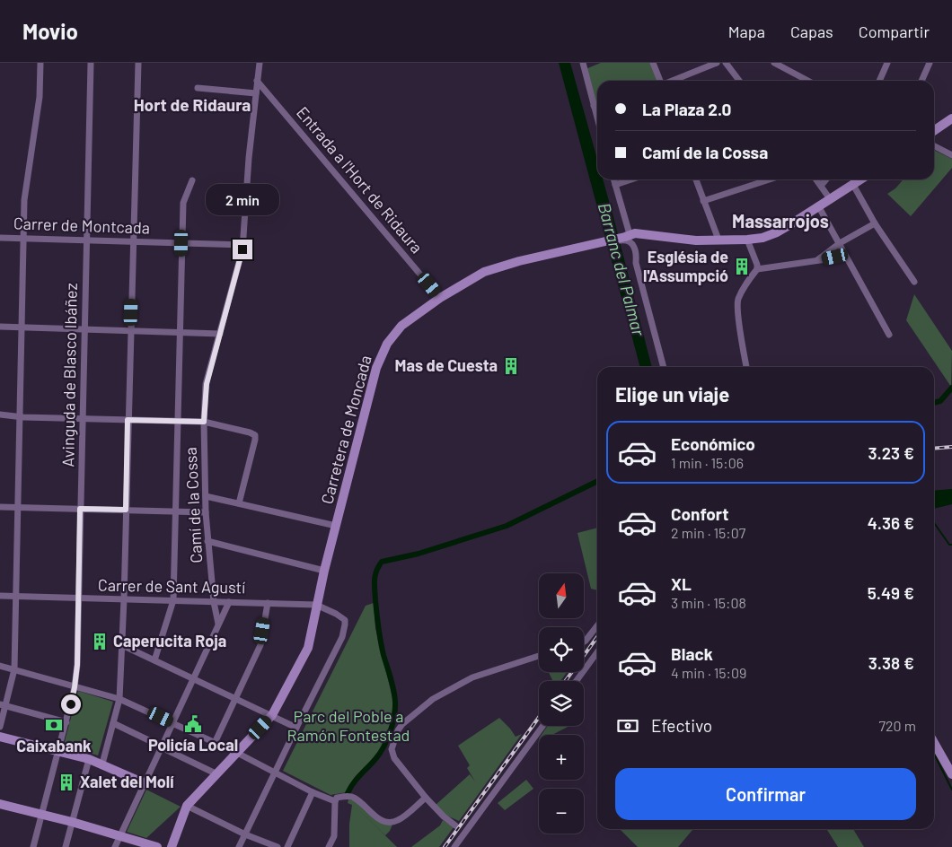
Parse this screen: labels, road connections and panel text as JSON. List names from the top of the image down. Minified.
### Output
{"streets":{"street":["Entrada a l'Hort de Ridaura","Carrer de Montcada","Avinguda de Blasco Ibáñez","Carretera de Moncada","Camí de la Cossa","Carrer de Sant Agustí"]},"crossings":[["Entrada a l'Hort de Ridaura","Carretera de Moncada"],["Entrada a l'Hort de Ridaura","Camí de la Cossa"],["Carrer de Montcada","Avinguda de Blasco Ibáñez"],["Carrer de Montcada","Camí de la Cossa"],["Avinguda de Blasco Ibáñez","Carrer de Sant Agustí"],["Carretera de Moncada","Carrer de Sant Agustí"],["Camí de la Cossa","Carrer de Sant Agustí"]],"districts":["Hort de Ridaura","Massarrojos"],"water":["Barranc del Palmar"],"parks":["Parc del Poble a Ramón Fontestad"],"places":{"building":["Església de l'Assumpció","Mas de Cuesta","Caperucita Roja","Xalet del Molí"],"public building":["Policía Local"],"bank":["Caixabank"]},"north":"top","page":{"header":"Movio","nav":["Mapa","Capas","Compartir"],"banner":["La Plaza 2.0","Camí de la Cossa"],"bubble":"2 min","heading":"Elige un viaje","list":[{"name":"Económico","note":"1 min · 15:06","value":"3.23 €"},{"name":"Confort","note":"2 min · 15:07","value":"4.36 €"},{"name":"XL","note":"3 min · 15:08","value":"5.49 €"},{"name":"Black","note":"4 min · 15:09","value":"3.38 €"}],"map_buttons":["+","−"],"pay":["Efectivo","720 m"],"buttons":"Confirmar"}}
